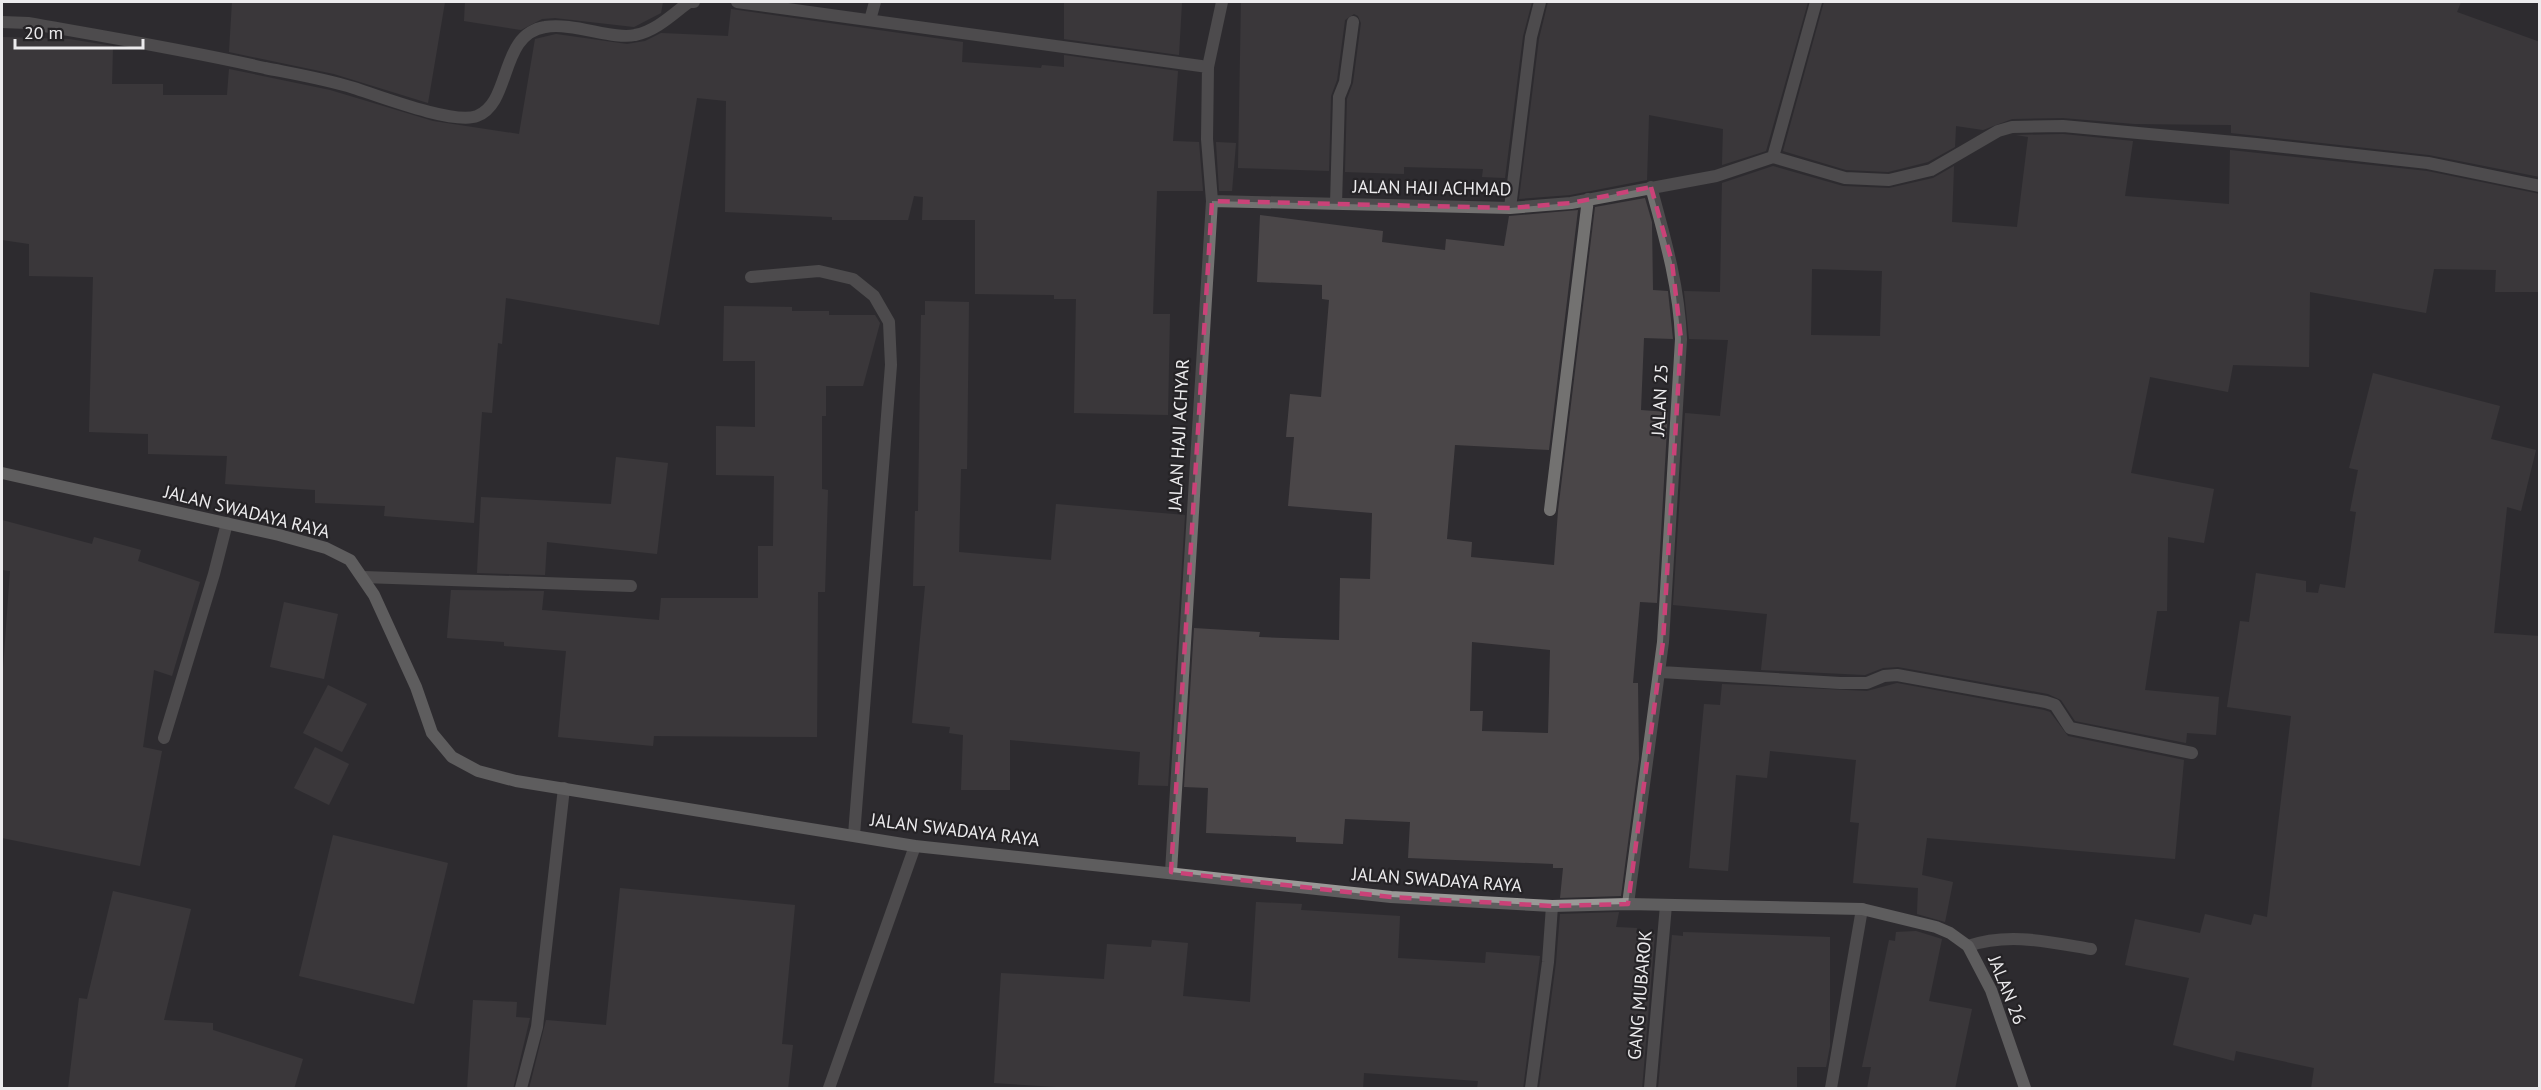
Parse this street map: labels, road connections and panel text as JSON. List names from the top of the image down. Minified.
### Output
{"streets":{"street":["JALAN HAJI ACHMAD","JALAN 25","JALAN HAJI ACHYAR","JALAN SWADAYA RAYA","JALAN 26","GANG MUBAROK"]},"crossings":[["JALAN HAJI ACHMAD","JALAN 25"],["JALAN HAJI ACHMAD","JALAN HAJI ACHYAR"],["JALAN 25","JALAN SWADAYA RAYA"],["JALAN HAJI ACHYAR","JALAN SWADAYA RAYA"],["JALAN SWADAYA RAYA","JALAN 26"],["JALAN SWADAYA RAYA","GANG MUBAROK"]],"scale_bar":"20 m"}
